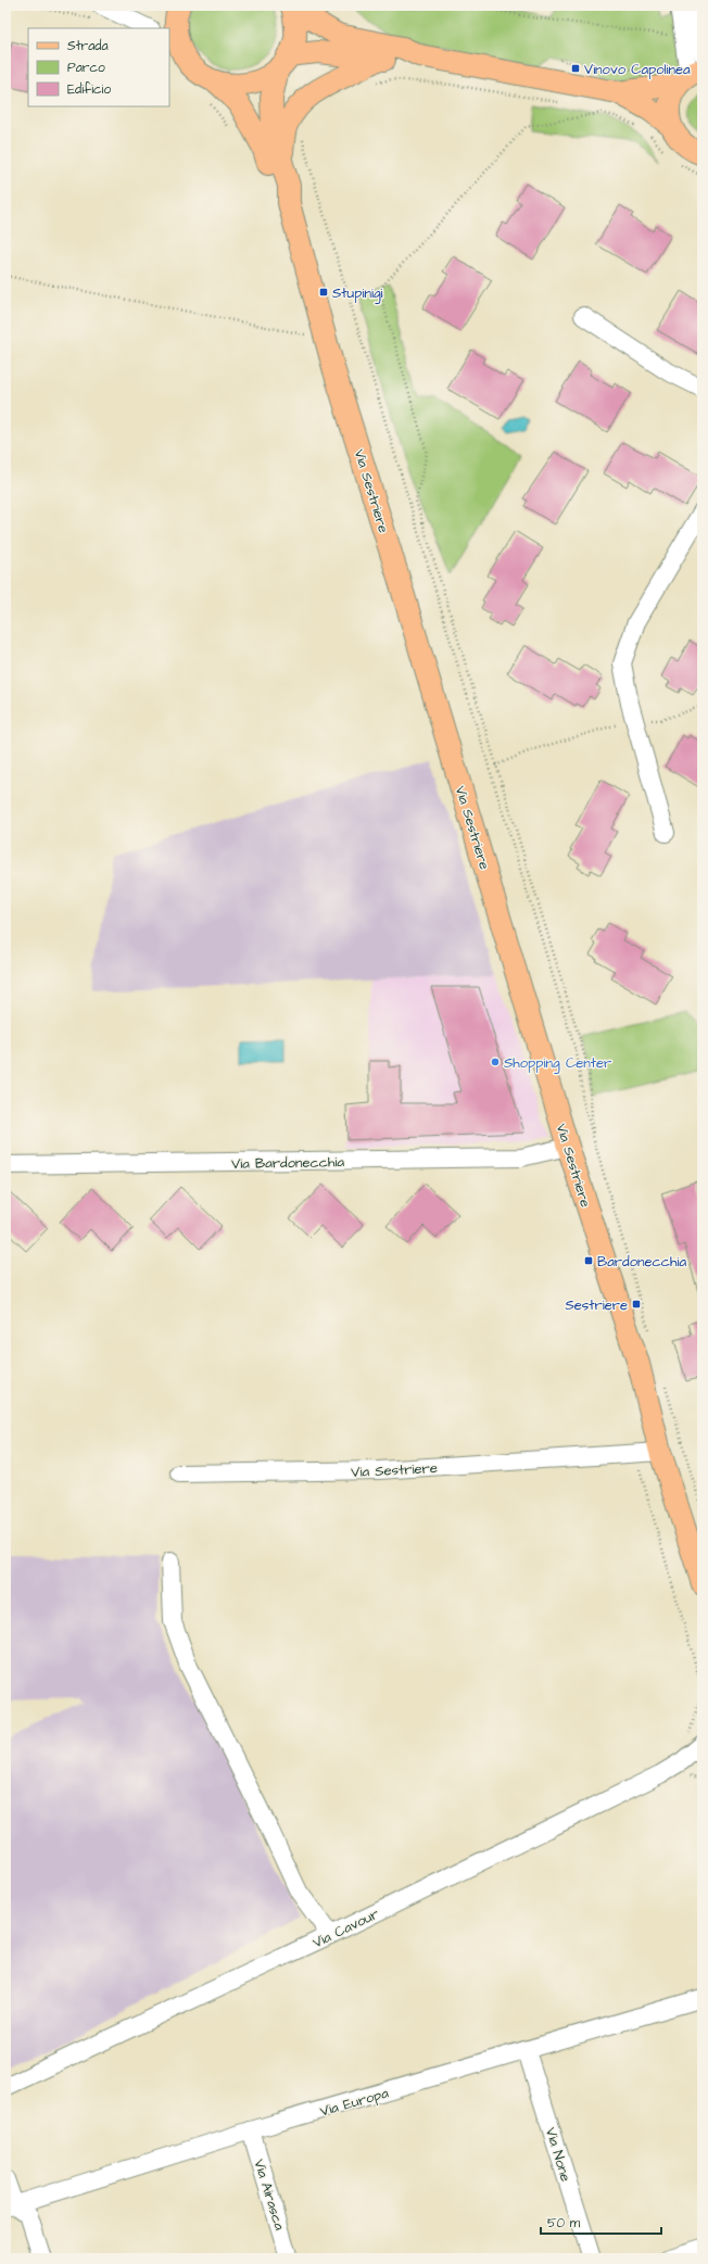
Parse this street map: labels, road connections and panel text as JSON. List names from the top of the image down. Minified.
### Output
{"streets":{"main road":["Via Sestriere"],"street":["Via Bardonecchia","Via Cavour","Via Europa","Via None","Via Airasca"]},"crossings":[["Via Sestriere","Via Bardonecchia"],["Via Europa","Via None"],["Via Europa","Via Airasca"]],"places":{"transit":["Vinovo Capolinea","Stupinigi","Bardonecchia","Sestriere"],"other":["Shopping Center"]},"legend":["Strada","Parco","Edificio"],"scale_bar":"50 m"}
